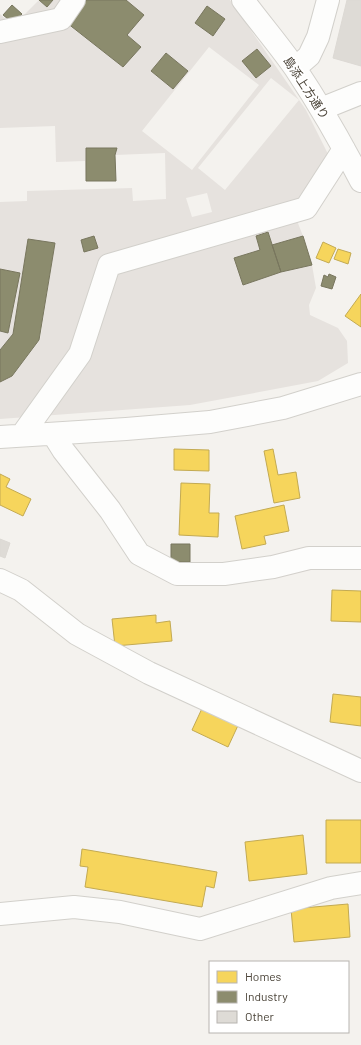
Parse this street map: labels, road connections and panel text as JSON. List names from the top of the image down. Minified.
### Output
{"streets":{"street":["島添上方通り"]},"legend":["Homes","Industry","Other"]}
